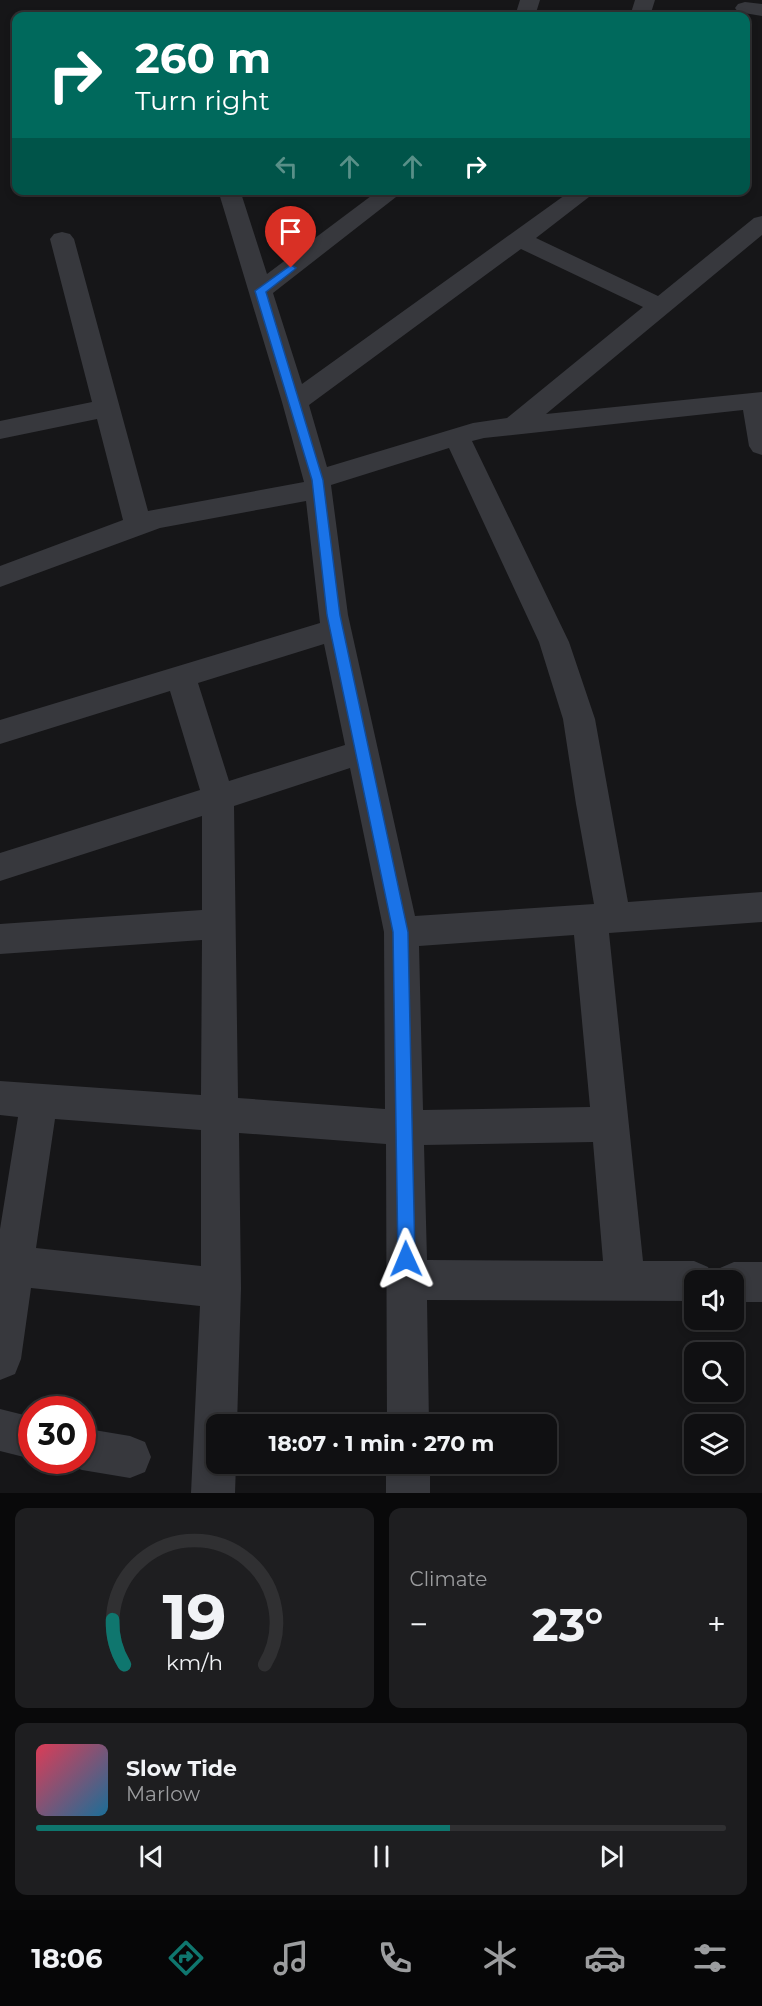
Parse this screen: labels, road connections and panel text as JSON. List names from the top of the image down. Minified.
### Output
{"page":{"turn":["260 m","Turn right"],"limit":"30","trip":"18:07 · 1 min · 270 m","tile":"Climate","heat":["−","23°","+"],"song":["Slow Tide","Marlow"],"tabs":"18:06","gauge":["19","km/h"]}}
